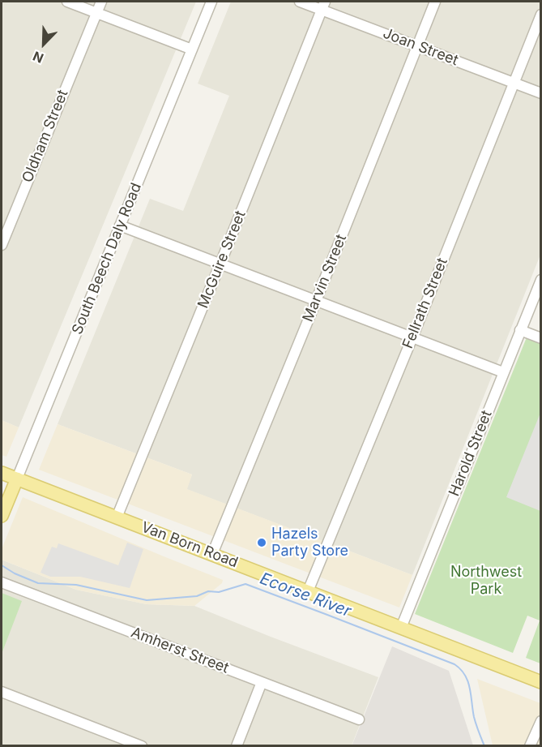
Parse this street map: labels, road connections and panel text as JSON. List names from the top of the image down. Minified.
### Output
{"streets":{"main road":["South Beech Daly Road","Van Born Road"],"street":["Joan Street","Oldham Street","McGuire Street","Marvin Street","Fellrath Street","Harold Street","Amherst Street"]},"crossings":[["Joan Street","McGuire Street"],["Joan Street","Marvin Street"],["Joan Street","Fellrath Street"],["South Beech Daly Road","Van Born Road"],["McGuire Street","Van Born Road"],["Marvin Street","Van Born Road"],["Fellrath Street","Van Born Road"],["Harold Street","Van Born Road"]],"water":["Ecorse River"],"parks":["Northwest Park"],"places":["Hazels Party Store"],"north":"bottom left"}
